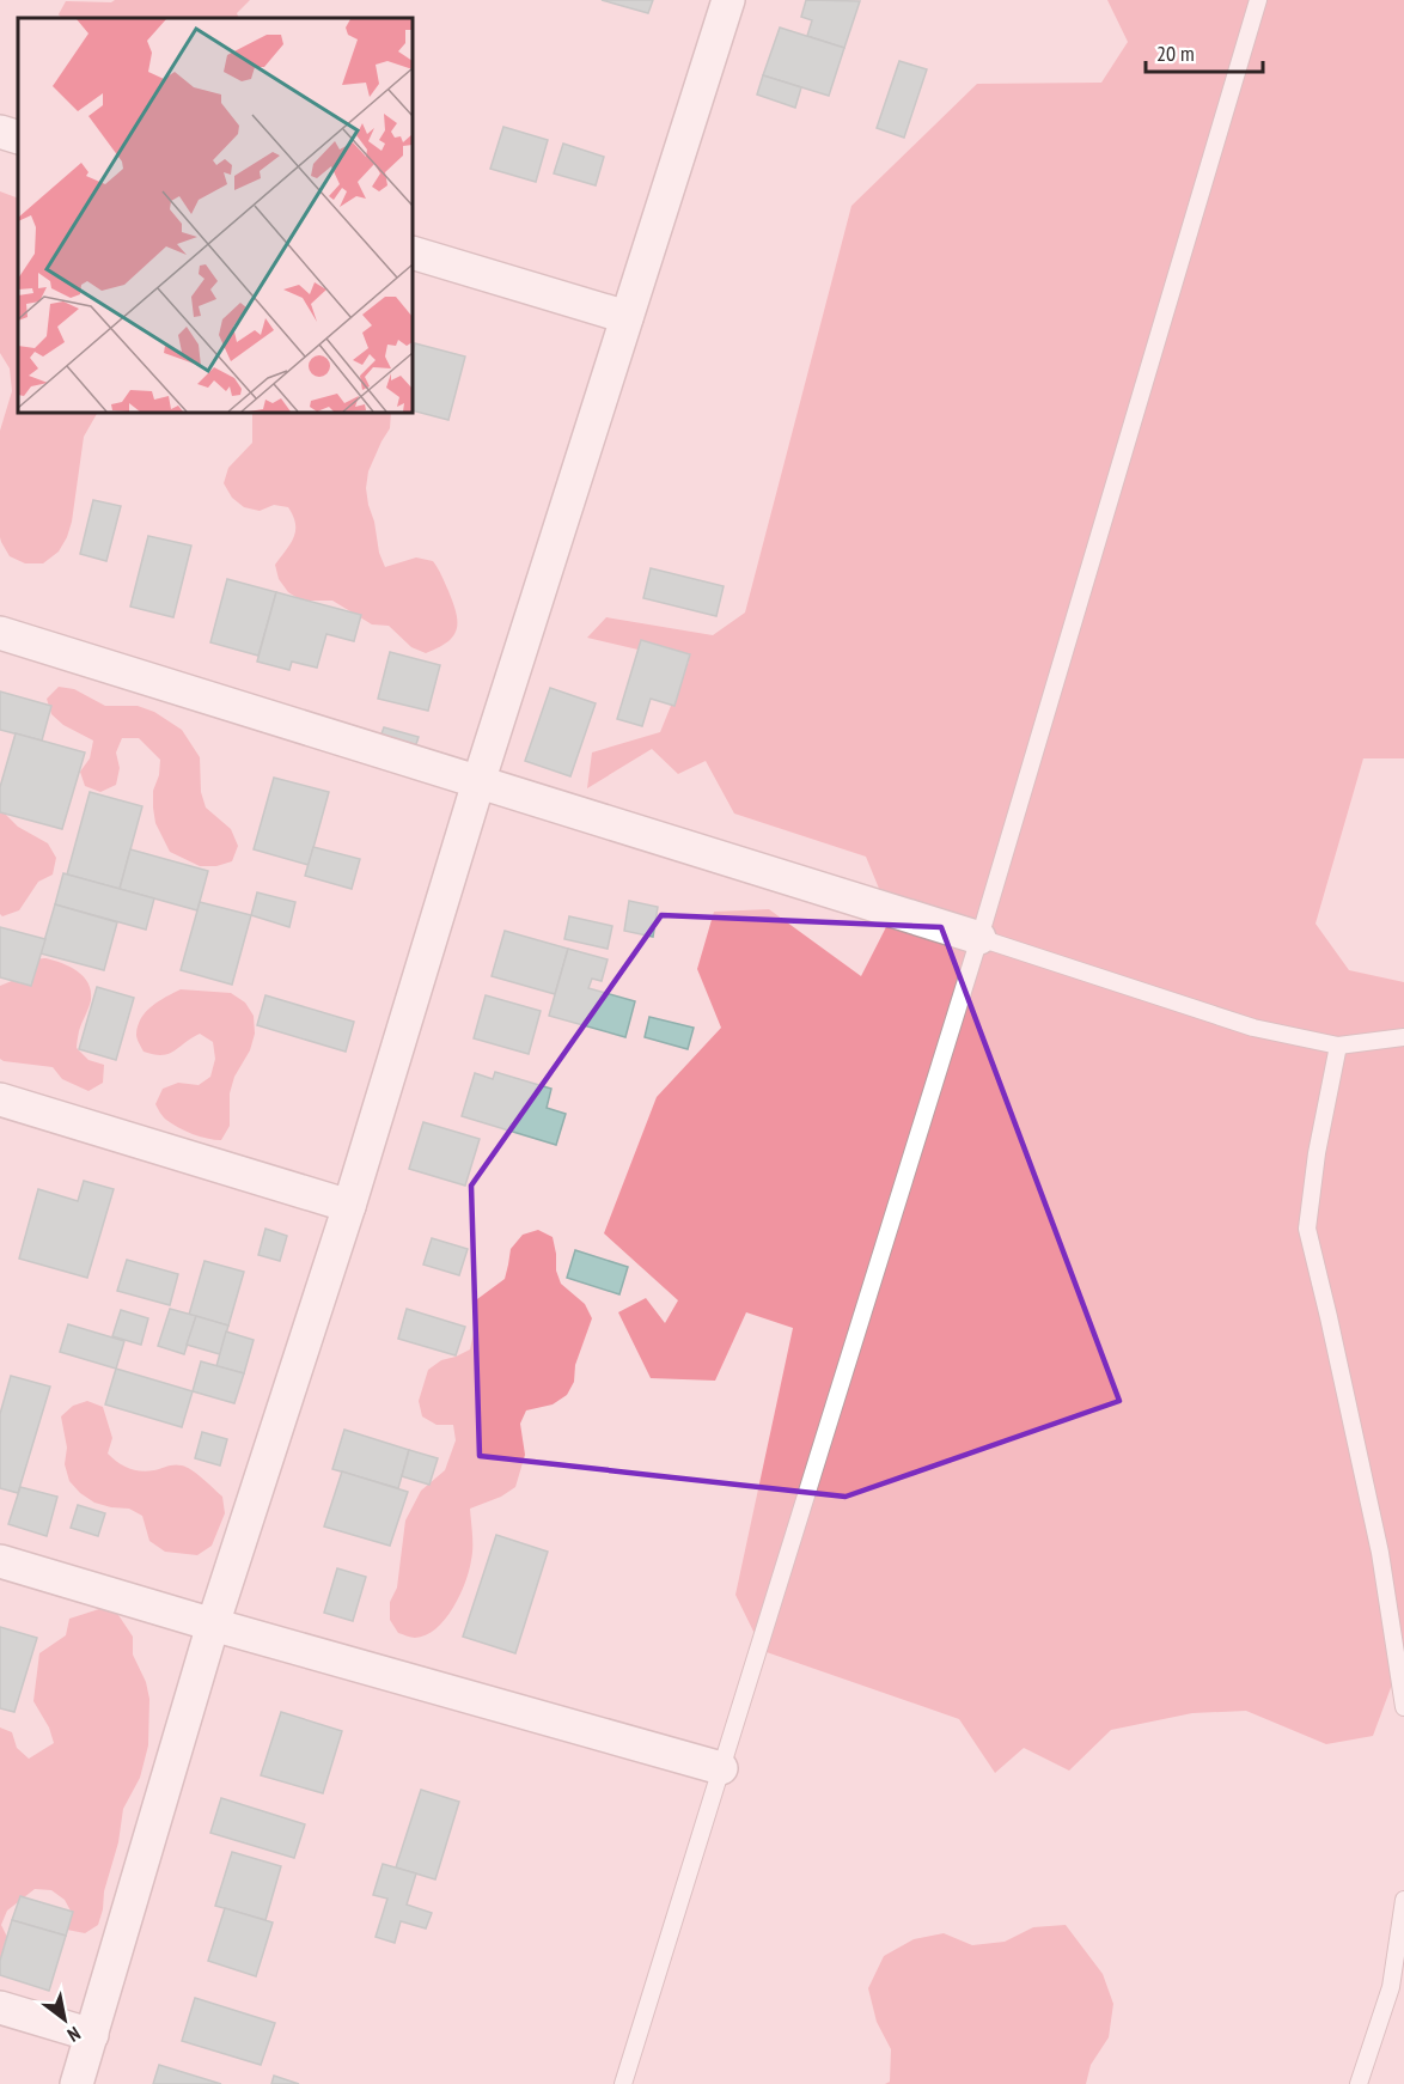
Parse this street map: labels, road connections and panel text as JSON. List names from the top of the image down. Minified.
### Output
{"scale_bar":"20 m","north":"bottom right"}
